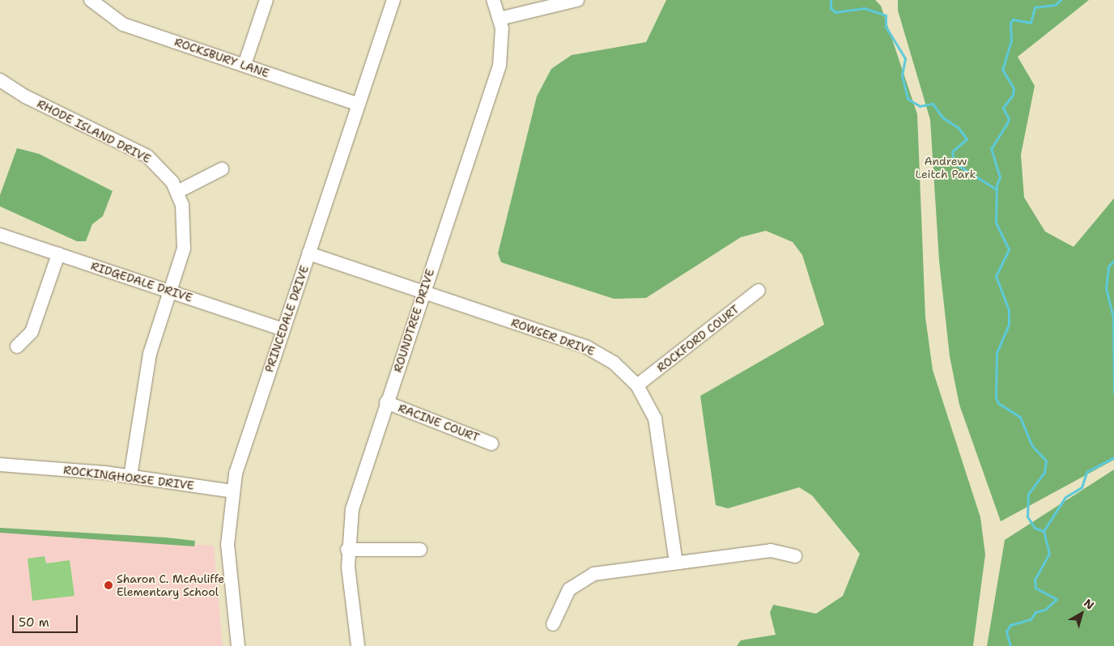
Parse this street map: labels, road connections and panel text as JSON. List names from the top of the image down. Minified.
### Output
{"streets":{"street":["ROCKSBURY LANE","RHODE ISLAND DRIVE","RIDGEDALE DRIVE","PRINCEDALE DRIVE","ROUNDTREE DRIVE","ROWSER DRIVE","ROCKFORD COURT","RACINE COURT","ROCKINGHORSE DRIVE"]},"crossings":[["ROCKSBURY LANE","PRINCEDALE DRIVE"],["RHODE ISLAND DRIVE","RIDGEDALE DRIVE"],["RHODE ISLAND DRIVE","ROCKINGHORSE DRIVE"],["RIDGEDALE DRIVE","PRINCEDALE DRIVE"],["PRINCEDALE DRIVE","ROWSER DRIVE"],["PRINCEDALE DRIVE","ROCKINGHORSE DRIVE"],["ROUNDTREE DRIVE","ROWSER DRIVE"],["ROUNDTREE DRIVE","RACINE COURT"],["ROWSER DRIVE","ROCKFORD COURT"]],"parks":["Andrew Leitch Park"],"places":["Sharon C. McAuliffe Elementary School"],"scale_bar":"50 m","north":"top right"}
